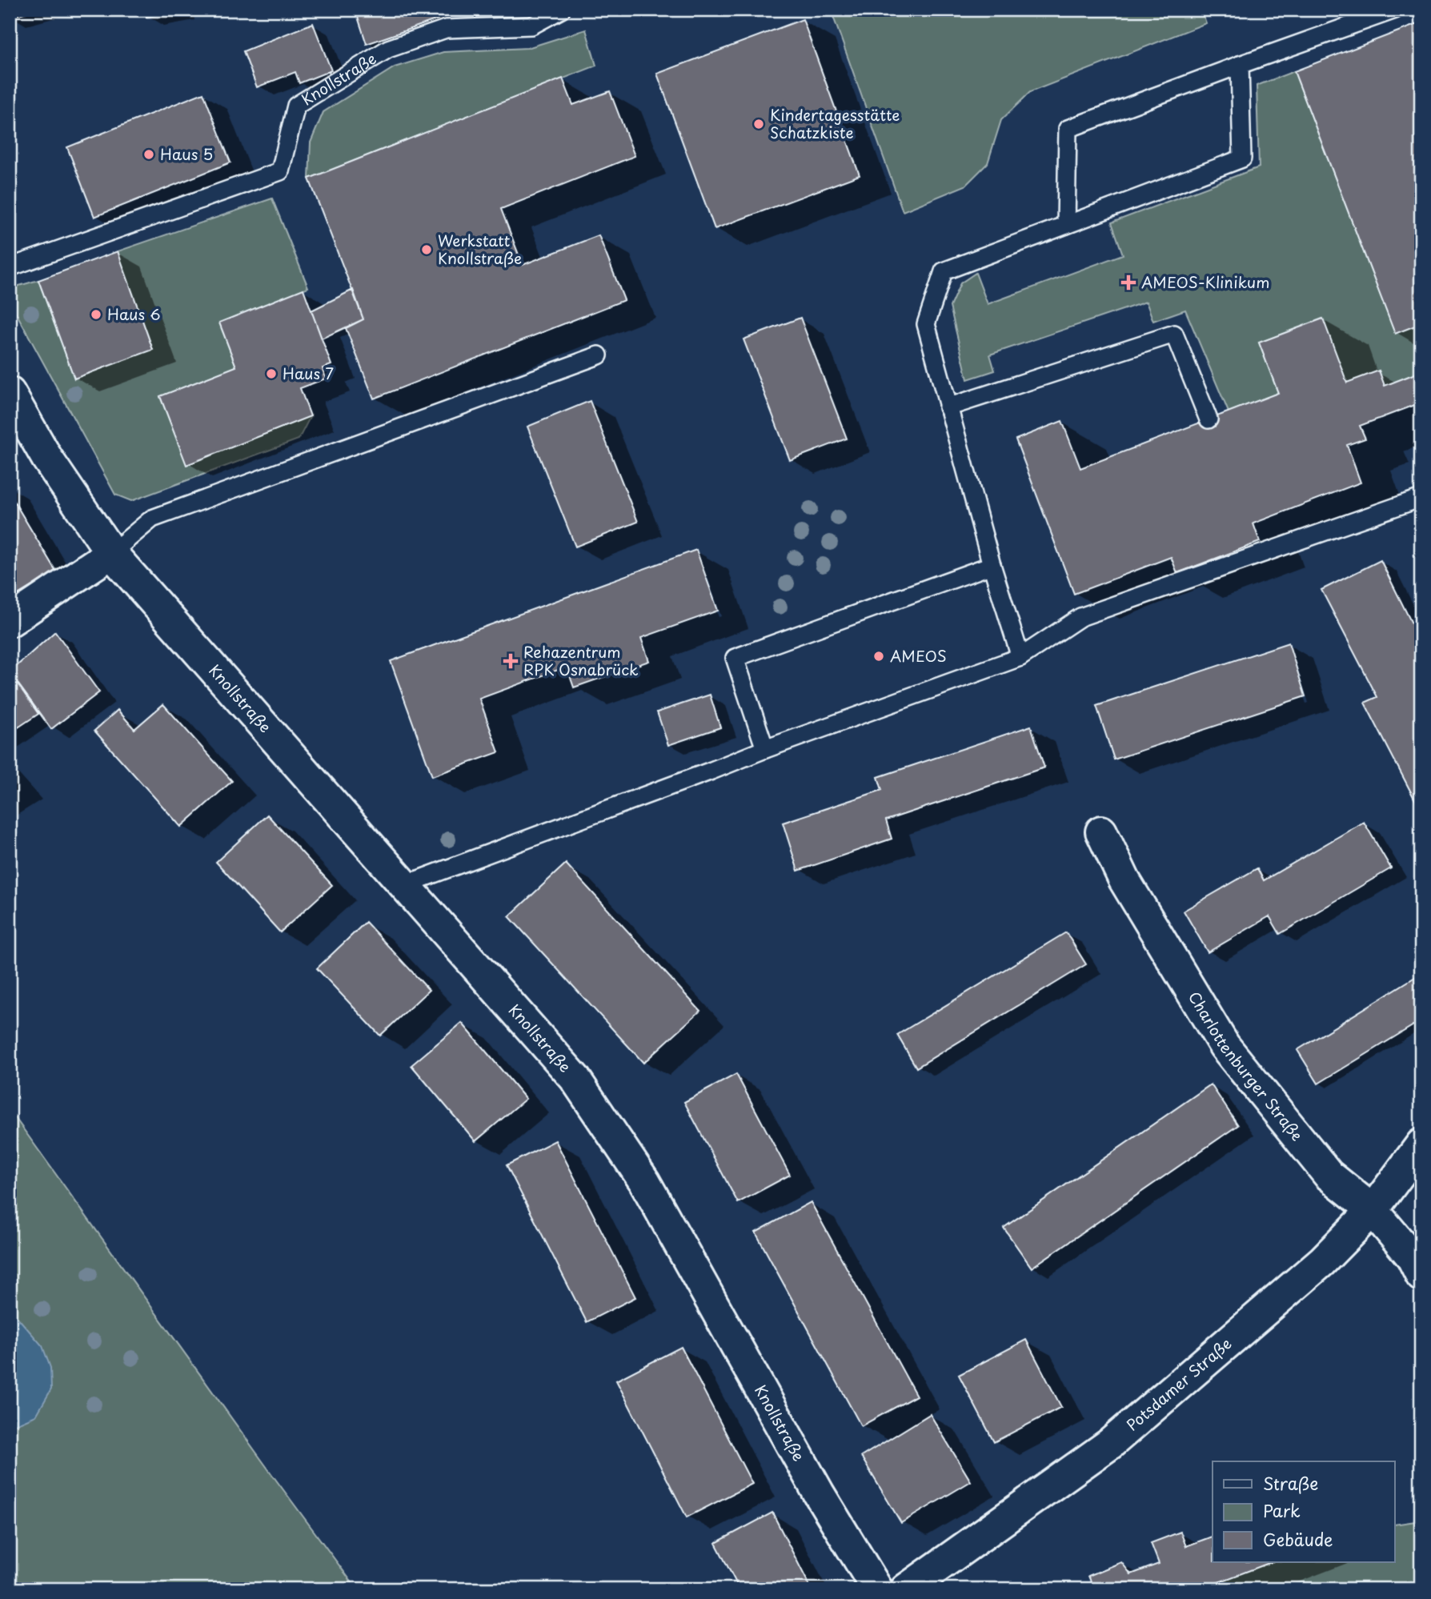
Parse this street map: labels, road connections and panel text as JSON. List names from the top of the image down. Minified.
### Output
{"streets":{"street":["Knollstraße","Charlottenburger Straße","Potsdamer Straße"]},"crossings":[["Charlottenburger Straße","Potsdamer Straße"]],"places":{"other":["Kindertagesstätte Schatzkiste","Haus 5","Werkstatt Knollstraße","Haus 6","Haus 7","AMEOS"],"health":["AMEOS-Klinikum","Rehazentrum RPK Osnabrück"]},"legend":["Straße","Park","Gebäude"]}
